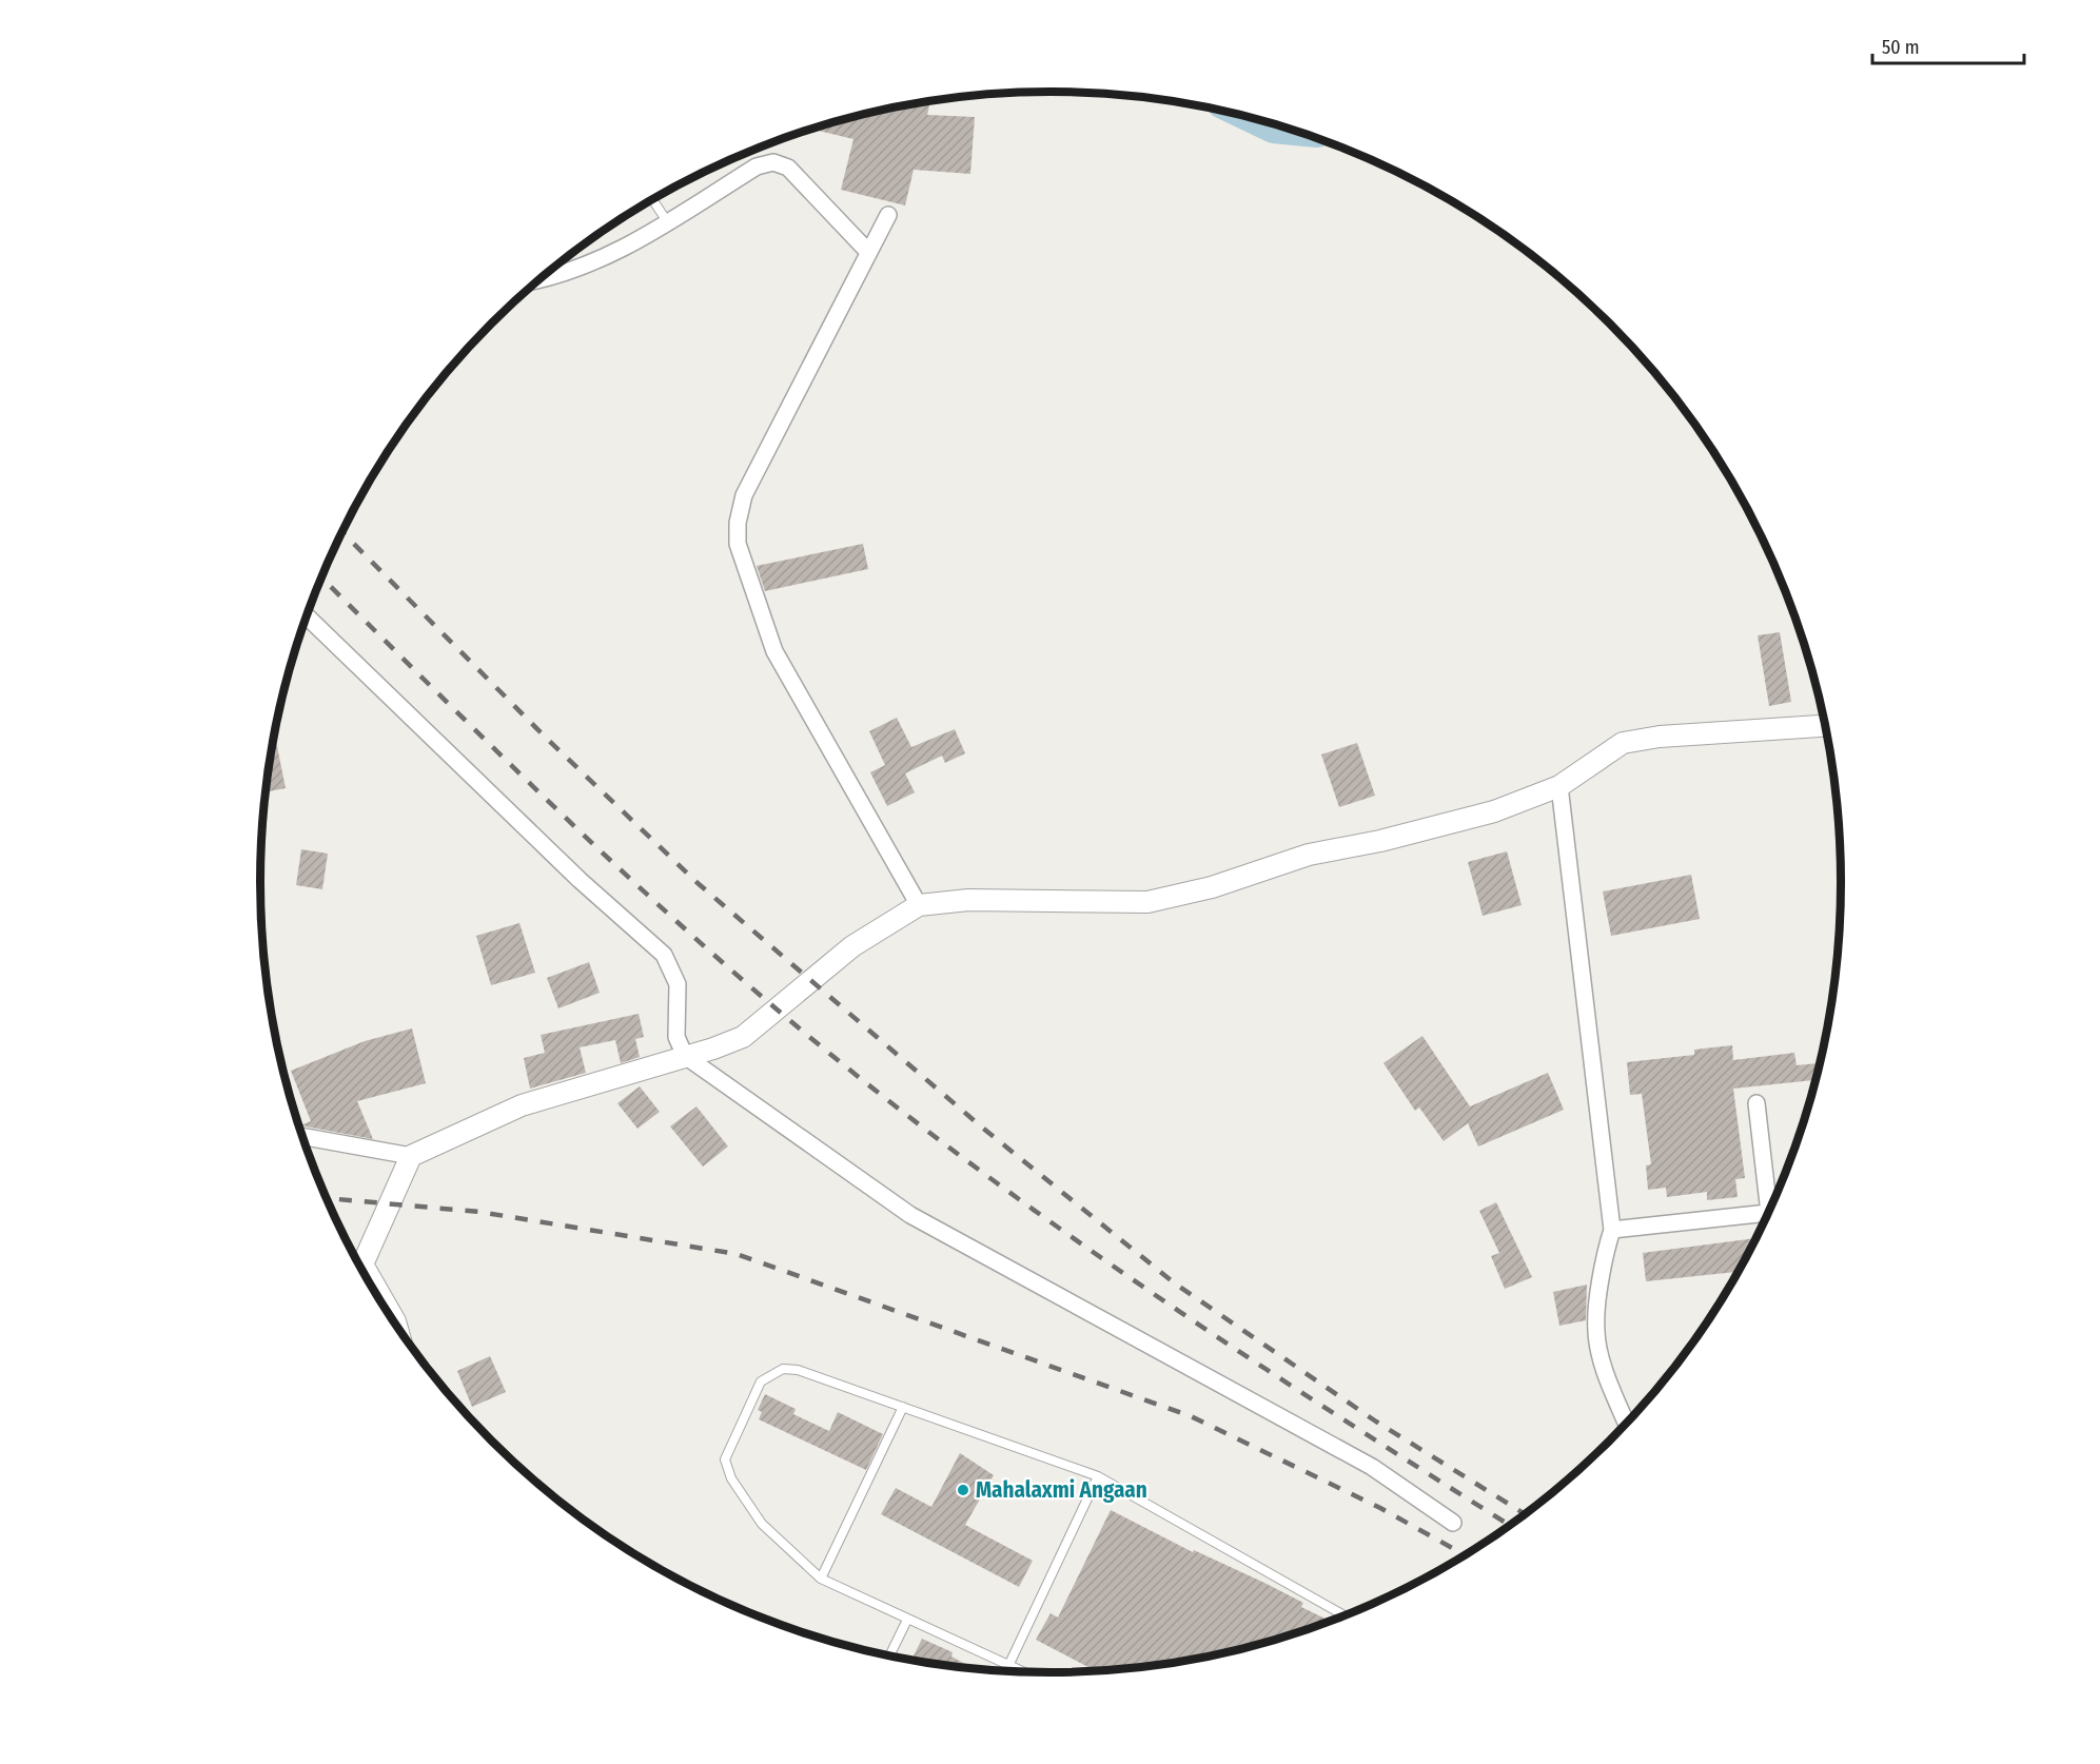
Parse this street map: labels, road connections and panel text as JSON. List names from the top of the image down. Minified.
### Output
{"places":["Mahalaxmi Angaan"],"scale_bar":"50 m"}
